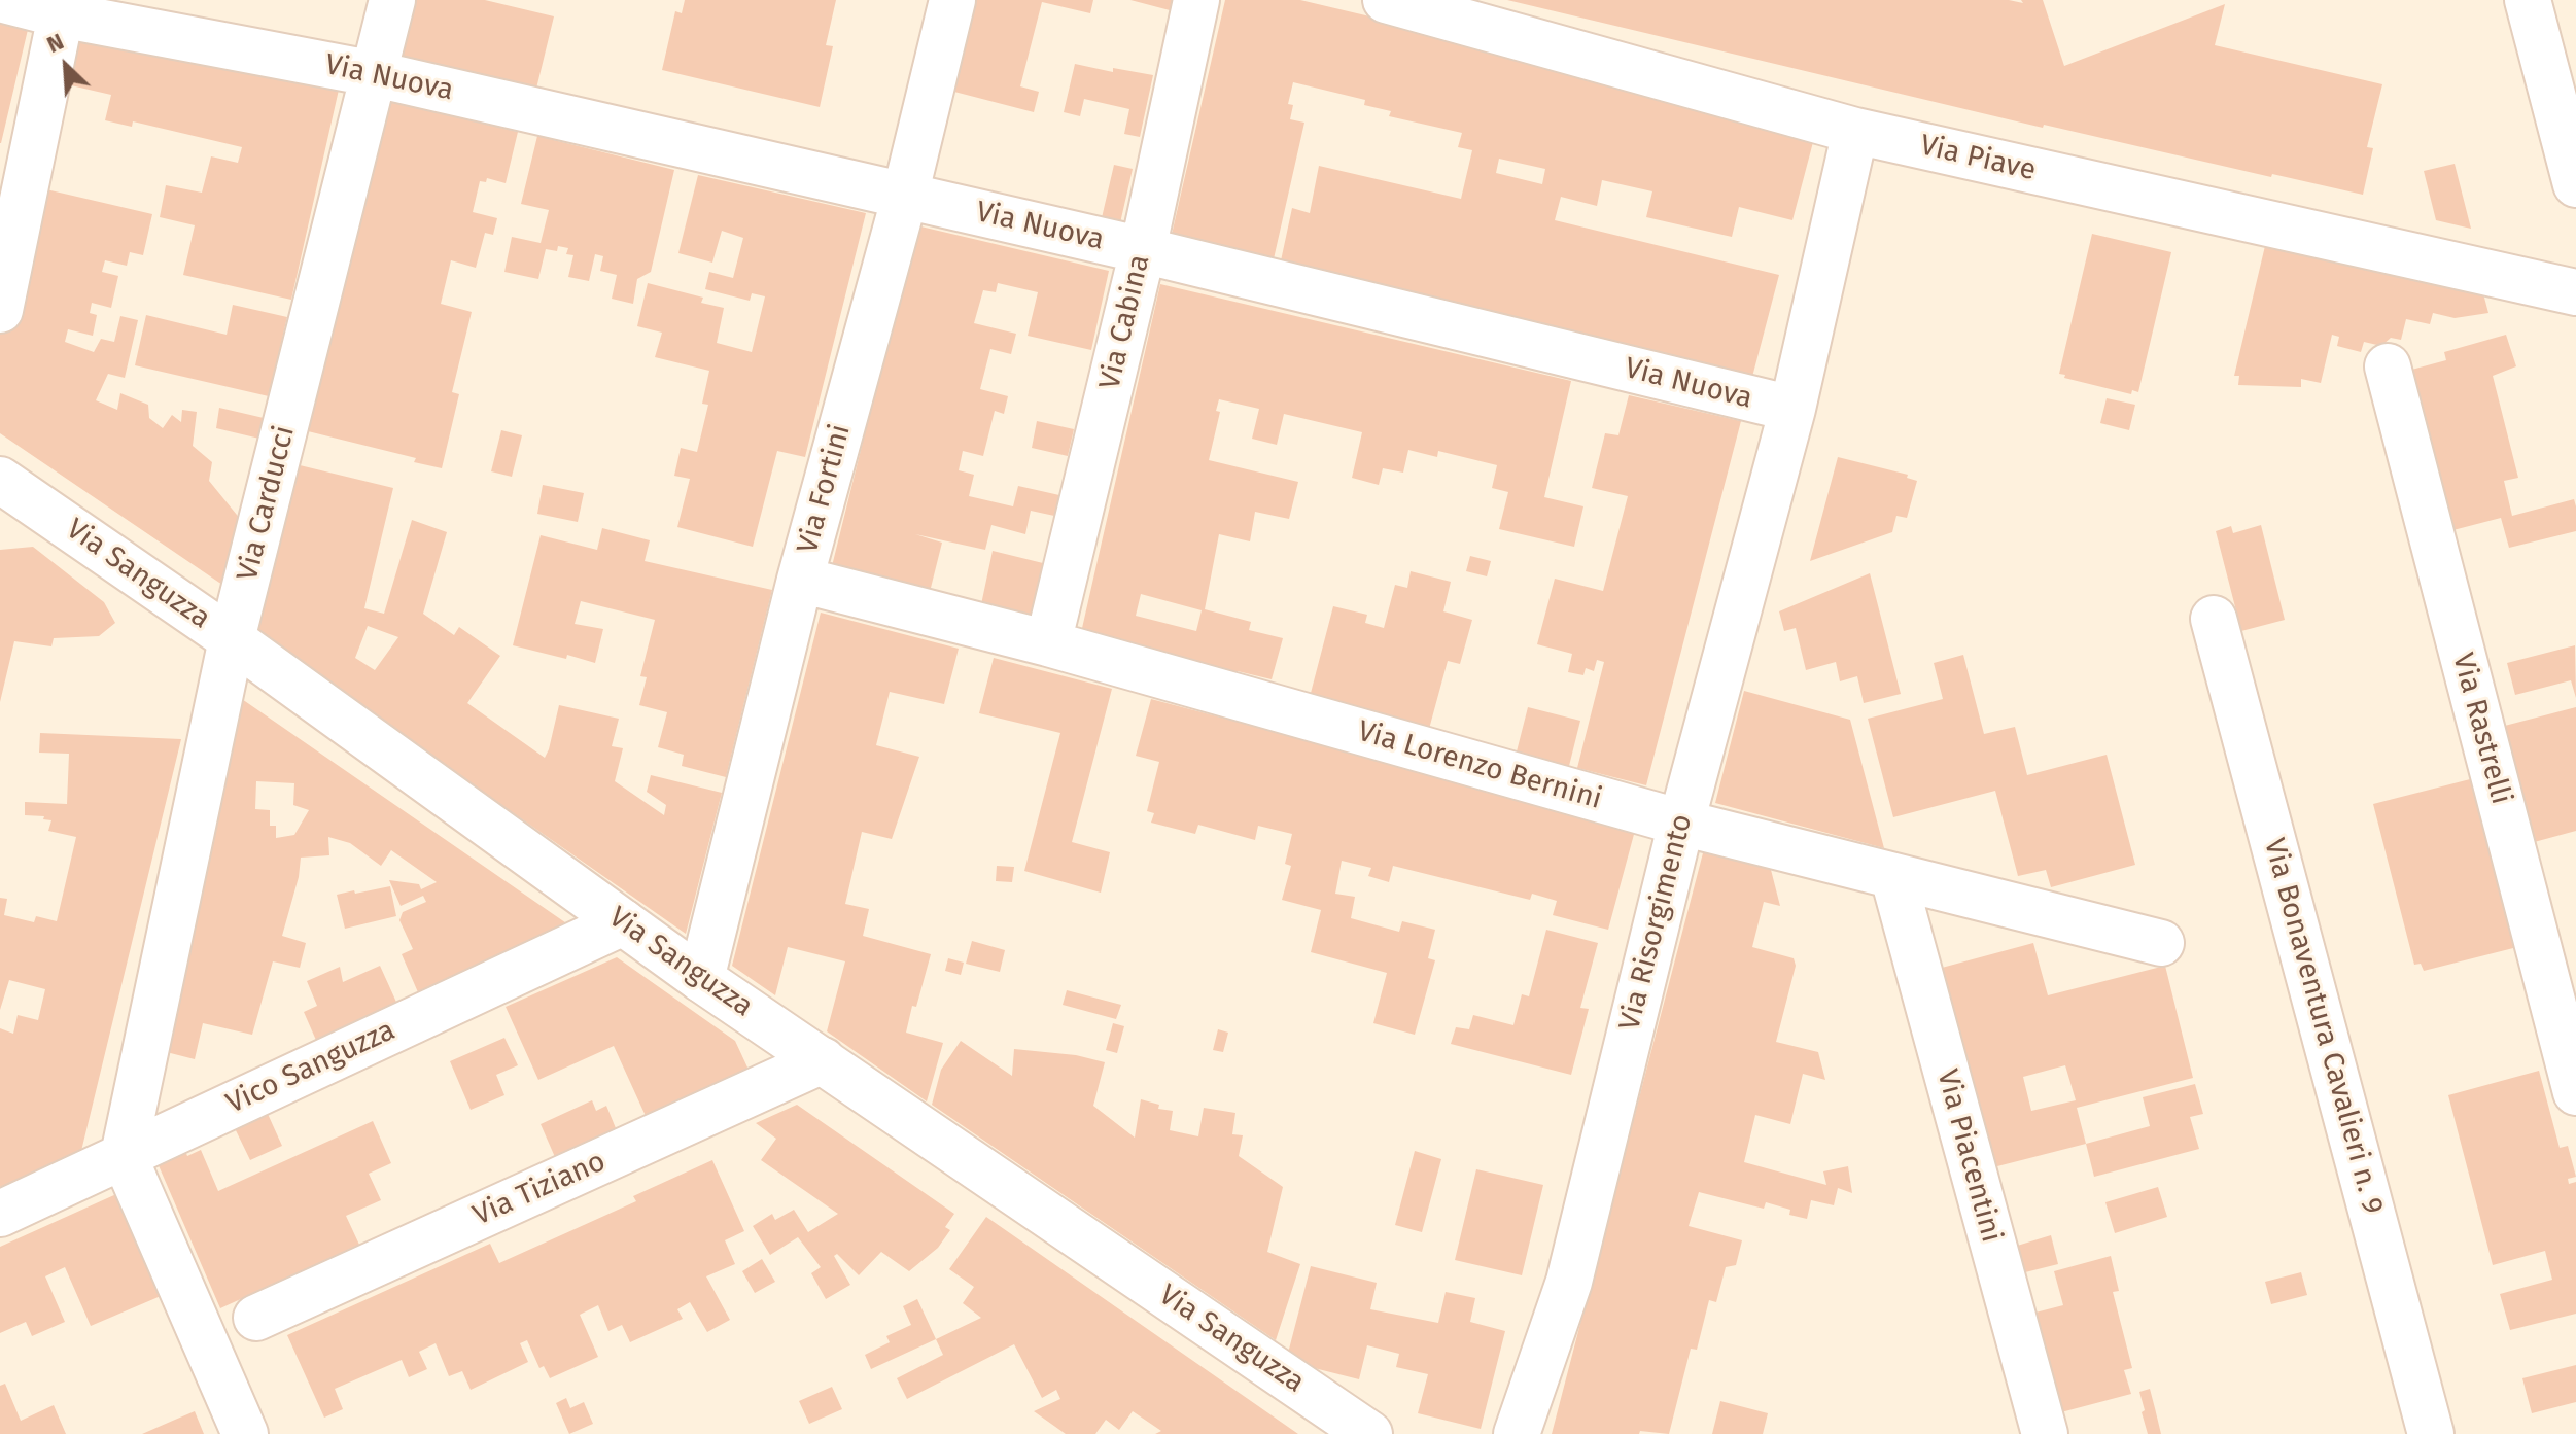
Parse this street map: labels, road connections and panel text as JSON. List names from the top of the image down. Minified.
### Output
{"streets":{"street":["Via Nuova","Via Piave","Via Cabina","Via Fortini","Via Carducci","Via Sanguzza","Via Rastrelli","Via Lorenzo Bernini","Via Risorgimento","Via Bonaventura Cavalieri n. 9","Vico Sanguzza","Via Piacentini","Via Tiziano"]},"crossings":[["Via Nuova","Via Piave"],["Via Nuova","Via Cabina"],["Via Nuova","Via Fortini"],["Via Nuova","Via Carducci"],["Via Nuova","Via Risorgimento"],["Via Cabina","Via Lorenzo Bernini"],["Via Fortini","Via Sanguzza"],["Via Fortini","Via Lorenzo Bernini"],["Via Carducci","Via Sanguzza"],["Via Carducci","Vico Sanguzza"],["Via Sanguzza","Vico Sanguzza"],["Via Sanguzza","Via Tiziano"],["Via Lorenzo Bernini","Via Risorgimento"],["Via Lorenzo Bernini","Via Piacentini"]],"north":"top left"}
